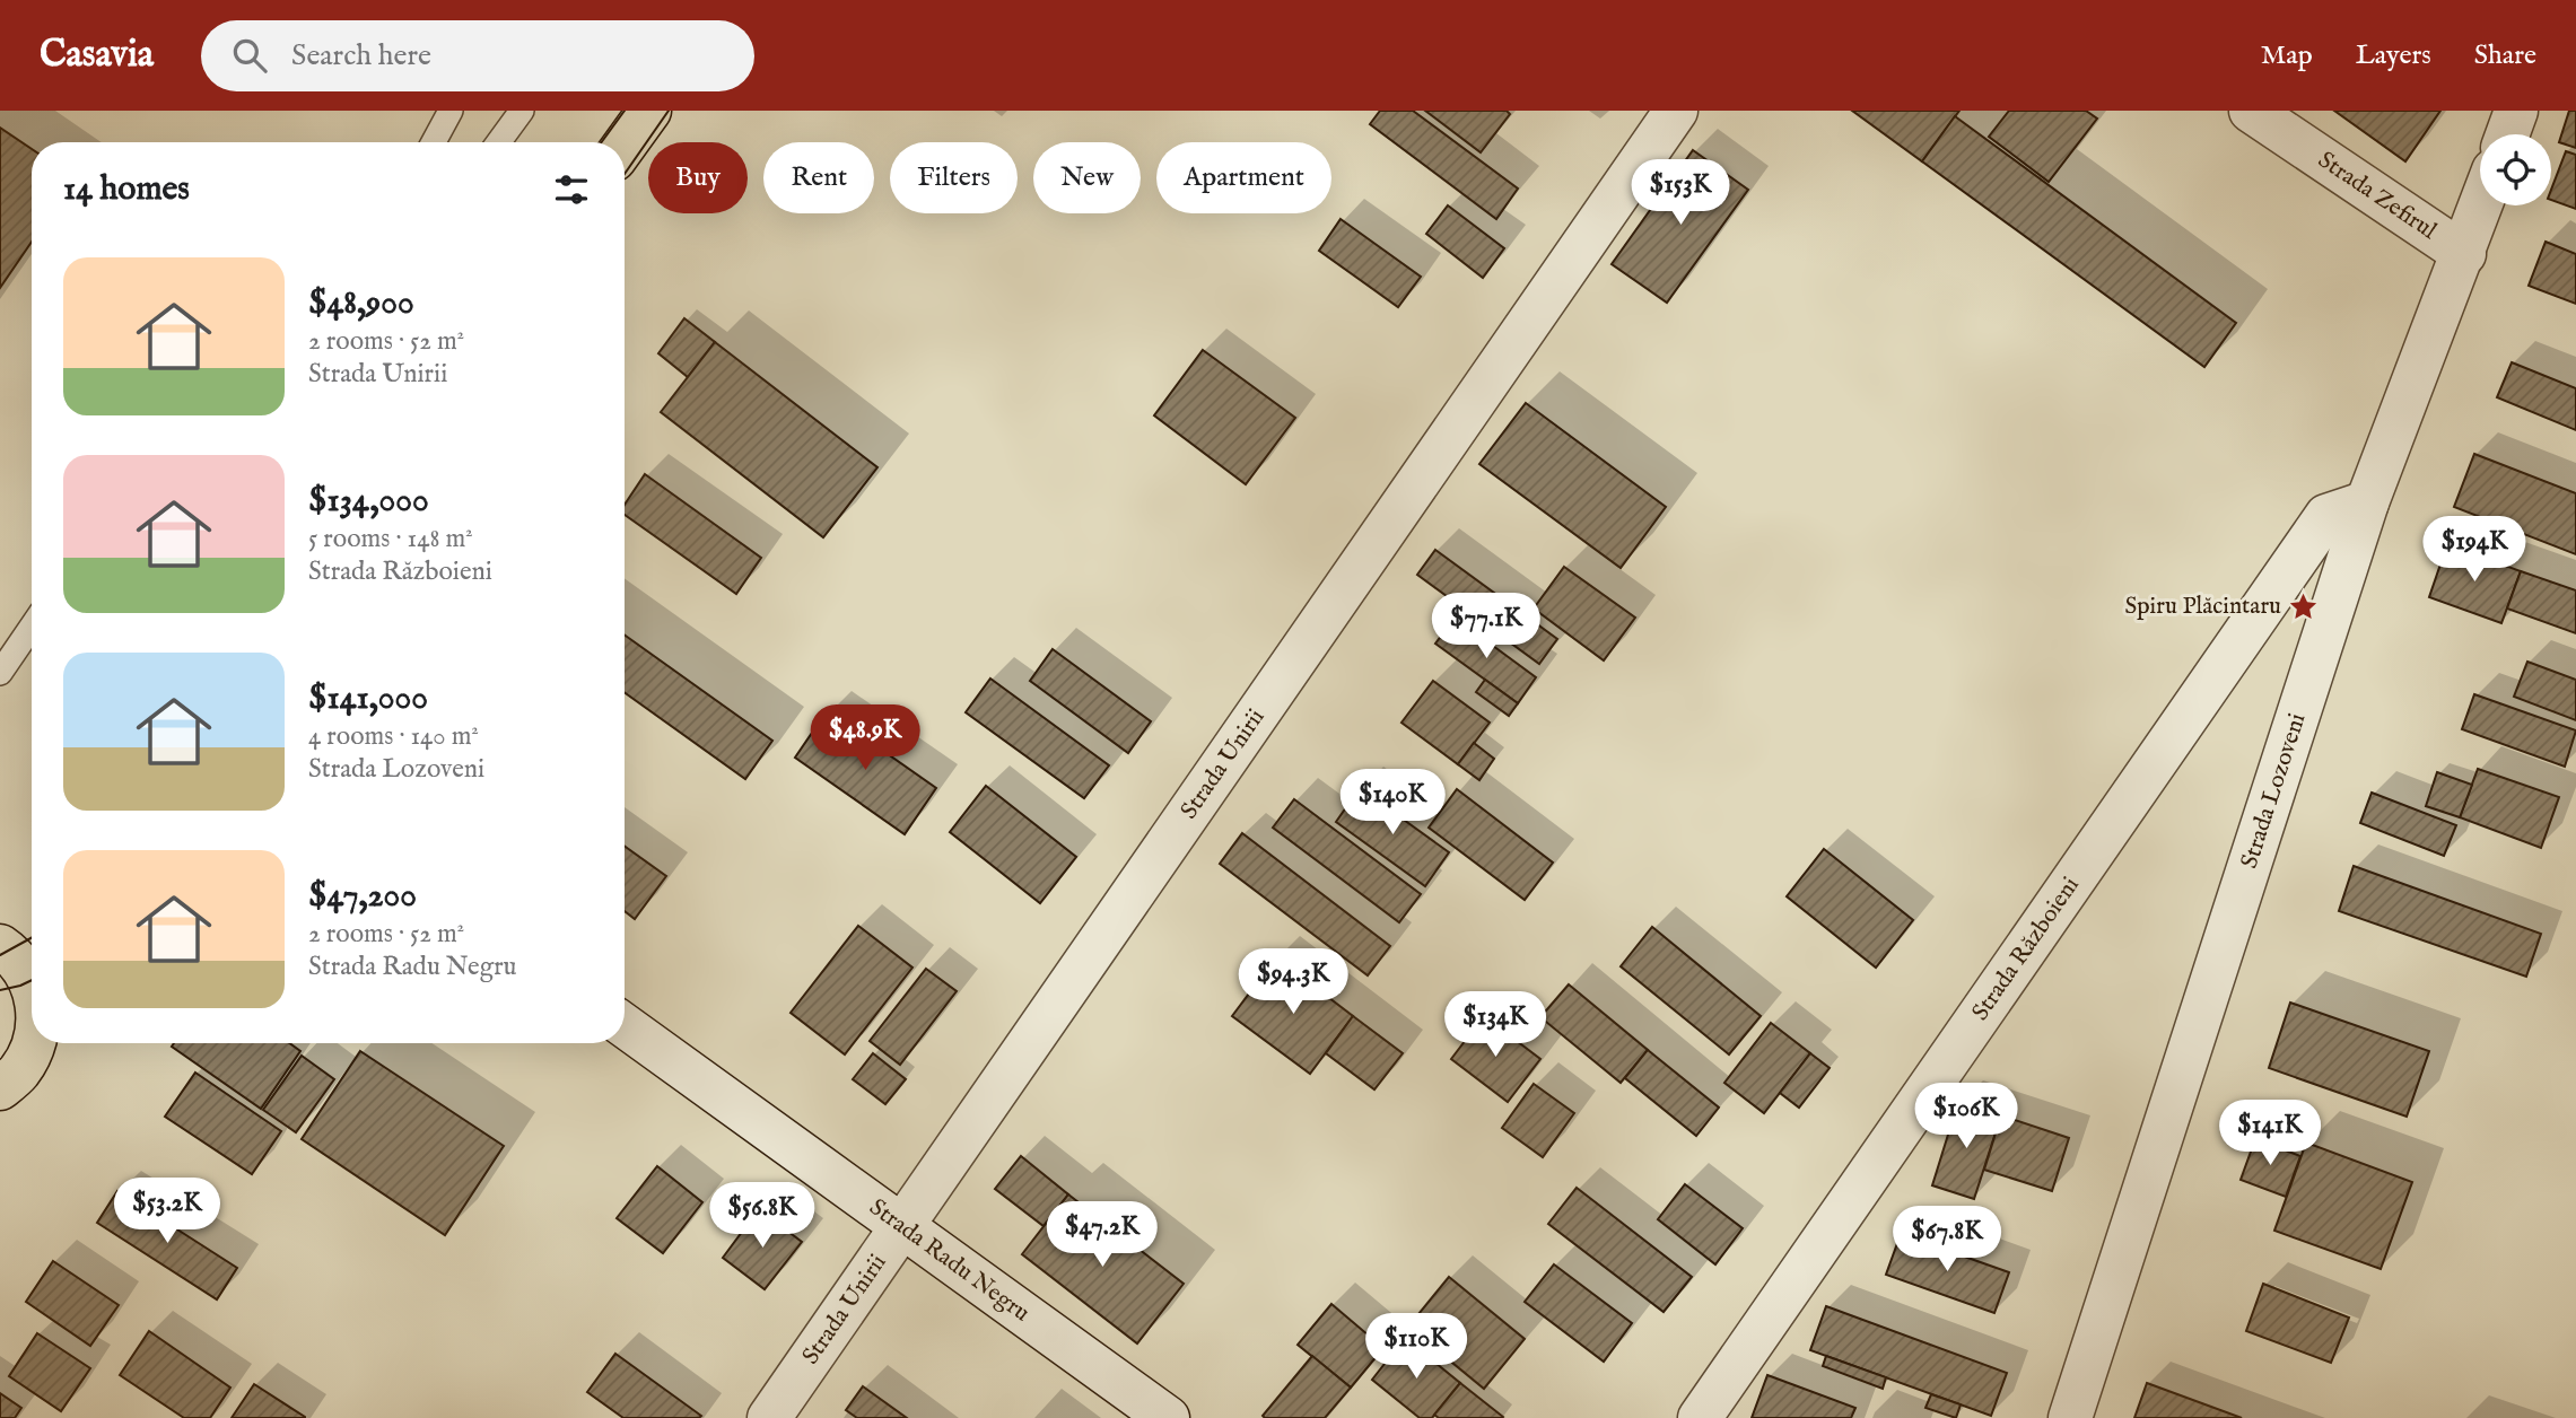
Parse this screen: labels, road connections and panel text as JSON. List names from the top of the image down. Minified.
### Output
{"streets":{"street":["Strada Zefirul","Strada Unirii","Strada Lozoveni","Strada Războieni","Strada Radu Negru"]},"crossings":[["Strada Zefirul","Strada Lozoveni"],["Strada Unirii","Strada Radu Negru"],["Strada Lozoveni","Strada Războieni"]],"places":{"place":["Spiru Plăcintaru"]},"page":{"header":"Casavia","search":"Search here","nav":["Map","Layers","Share"],"chip":["Buy","Rent","Filters","New","Apartment"],"heading":"14 homes","price":["$153K","$194K","$77.1K","$48.9K","$140K","$94.3K","$134K","$106K","$141K","$53.2K","$56.8K","$47.2K","$67.8K","$110K"],"list":[{"name":"$48,900","note":"2 rooms · 52 m² · Strada Unirii"},{"name":"$134,000","note":"5 rooms · 148 m² · Strada Războieni"},{"name":"$141,000","note":"4 rooms · 140 m² · Strada Lozoveni"},{"name":"$47,200","note":"2 rooms · 52 m² · Strada Radu Negru"}]}}
